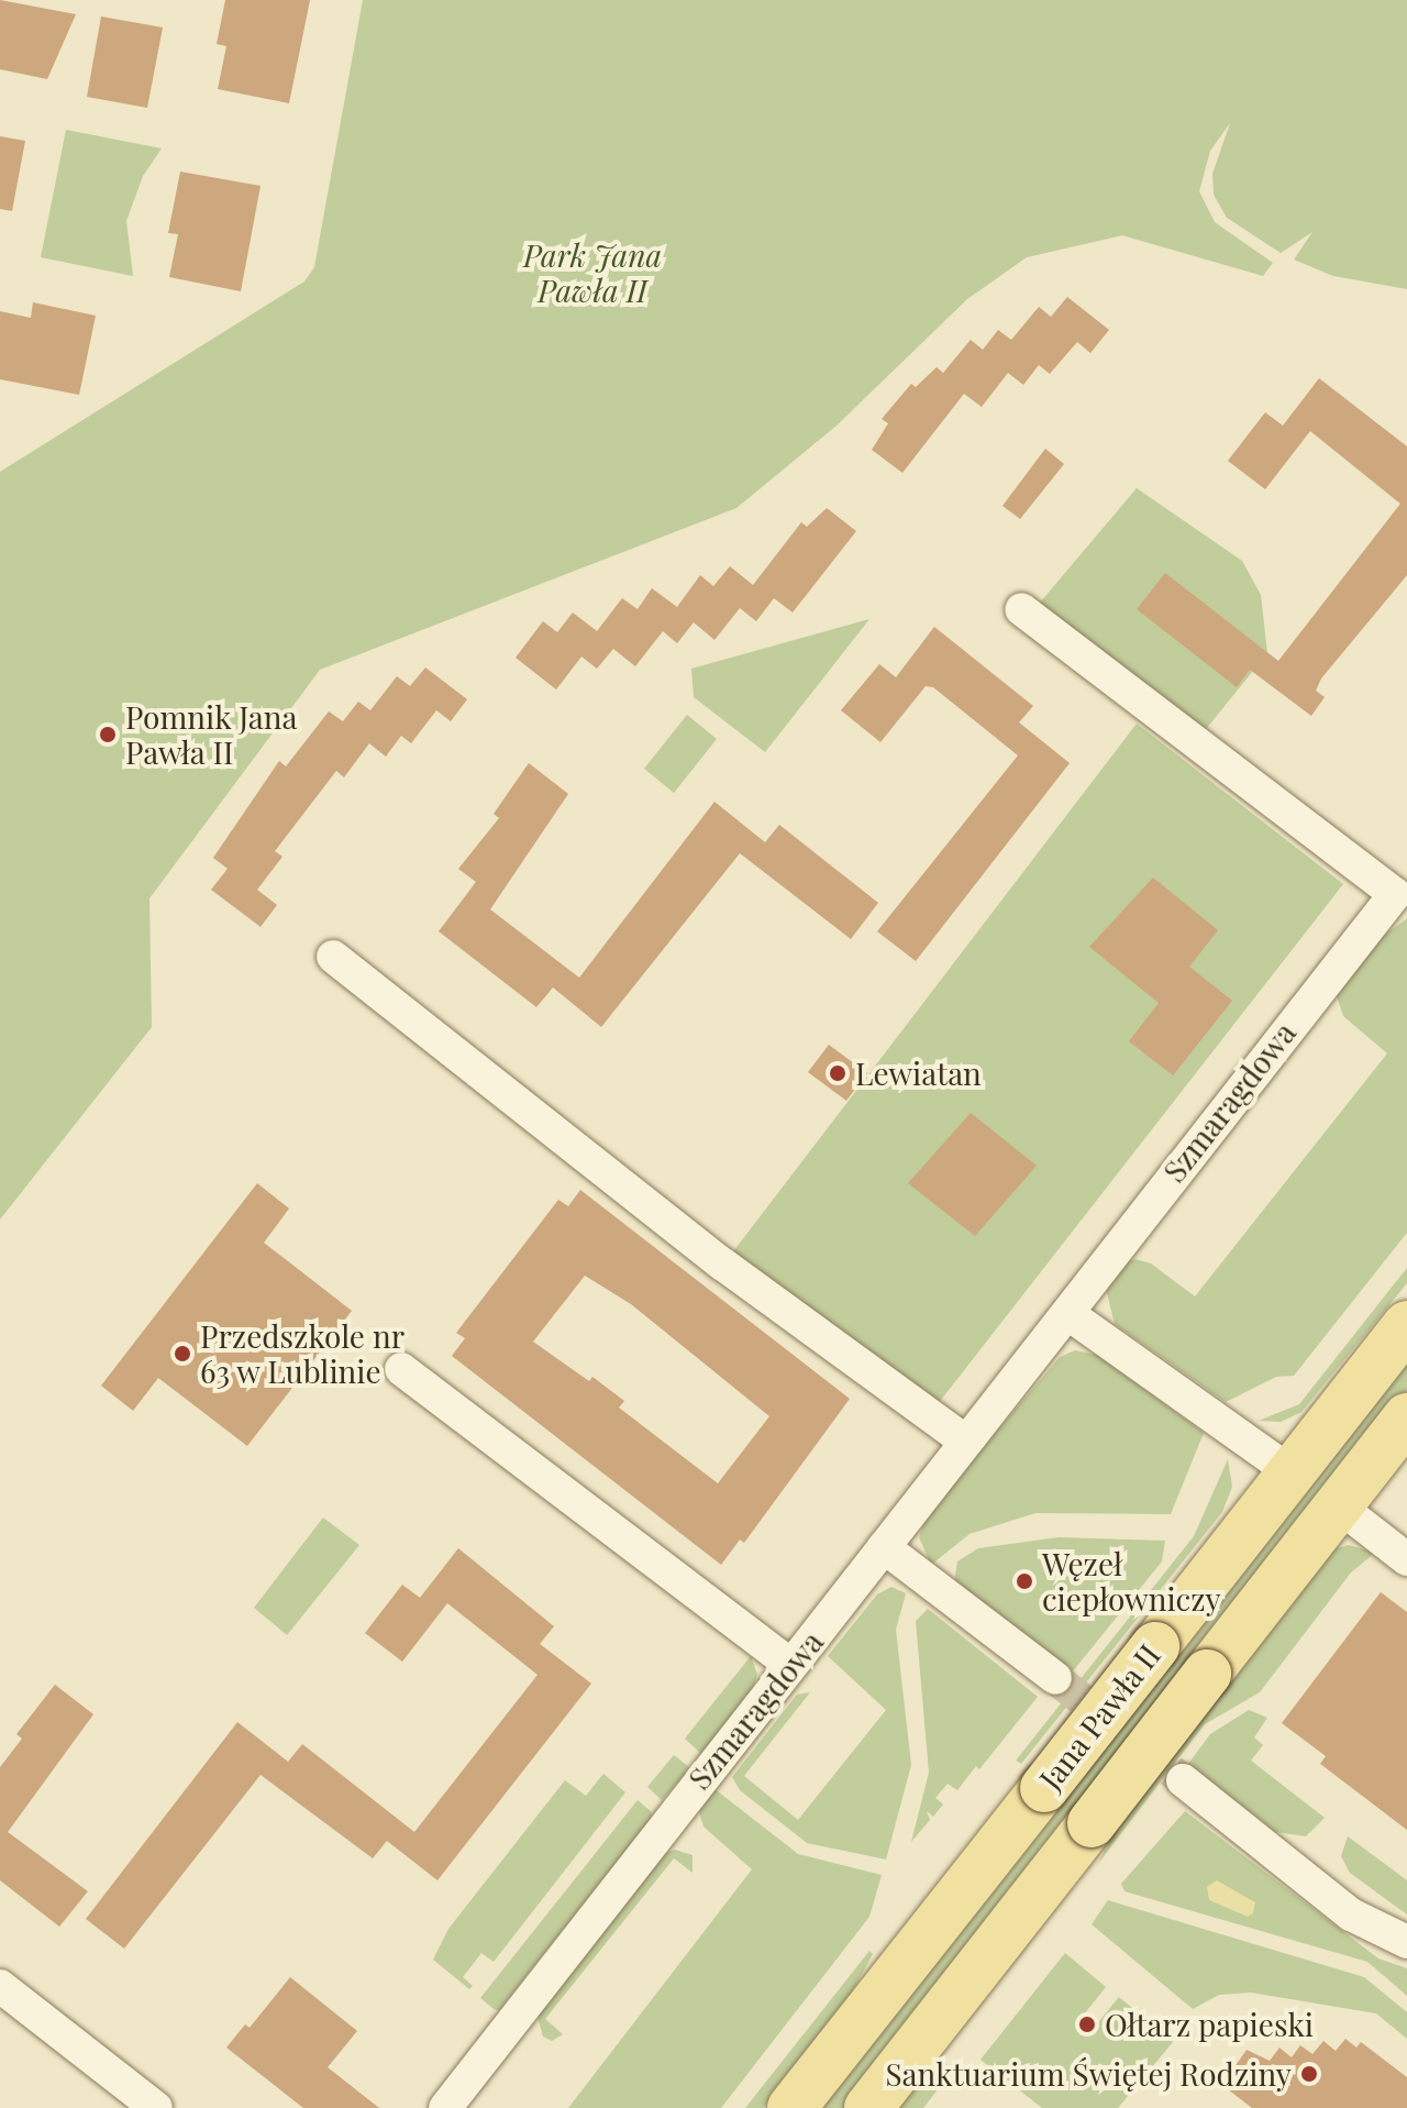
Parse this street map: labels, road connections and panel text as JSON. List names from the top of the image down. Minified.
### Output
{"streets":{"main road":["Jana Pawła II"],"street":["Szmaragdowa"]},"parks":["Park Jana Pawła II"],"places":["Pomnik Jana Pawła II","Lewiatan","Przedszkole nr 63 w Lublinie","Węzeł ciepłowniczy","Ołtarz papieski","Sanktuarium Świętej Rodziny"]}
